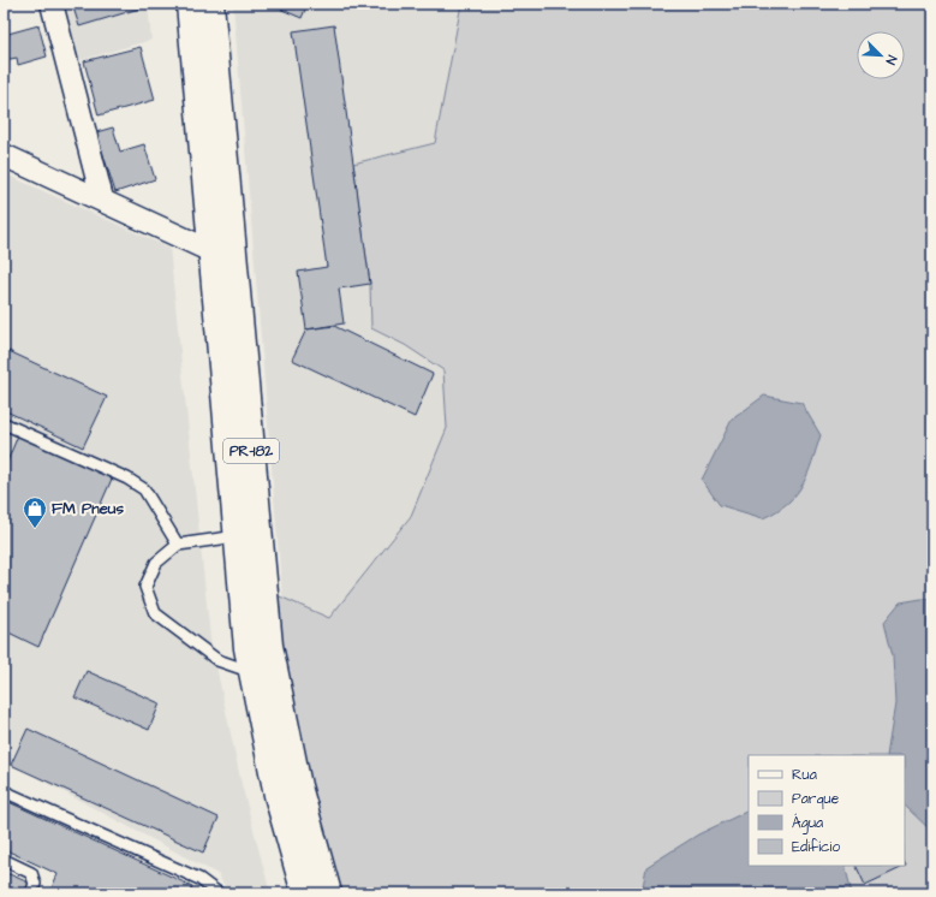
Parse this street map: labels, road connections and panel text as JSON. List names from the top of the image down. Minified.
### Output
{"streets":{"main road":["PR-182"]},"places":{"shop":["FM Pneus"]},"legend":["Rua","Parque","Água","Edifício"],"north":"bottom right"}
